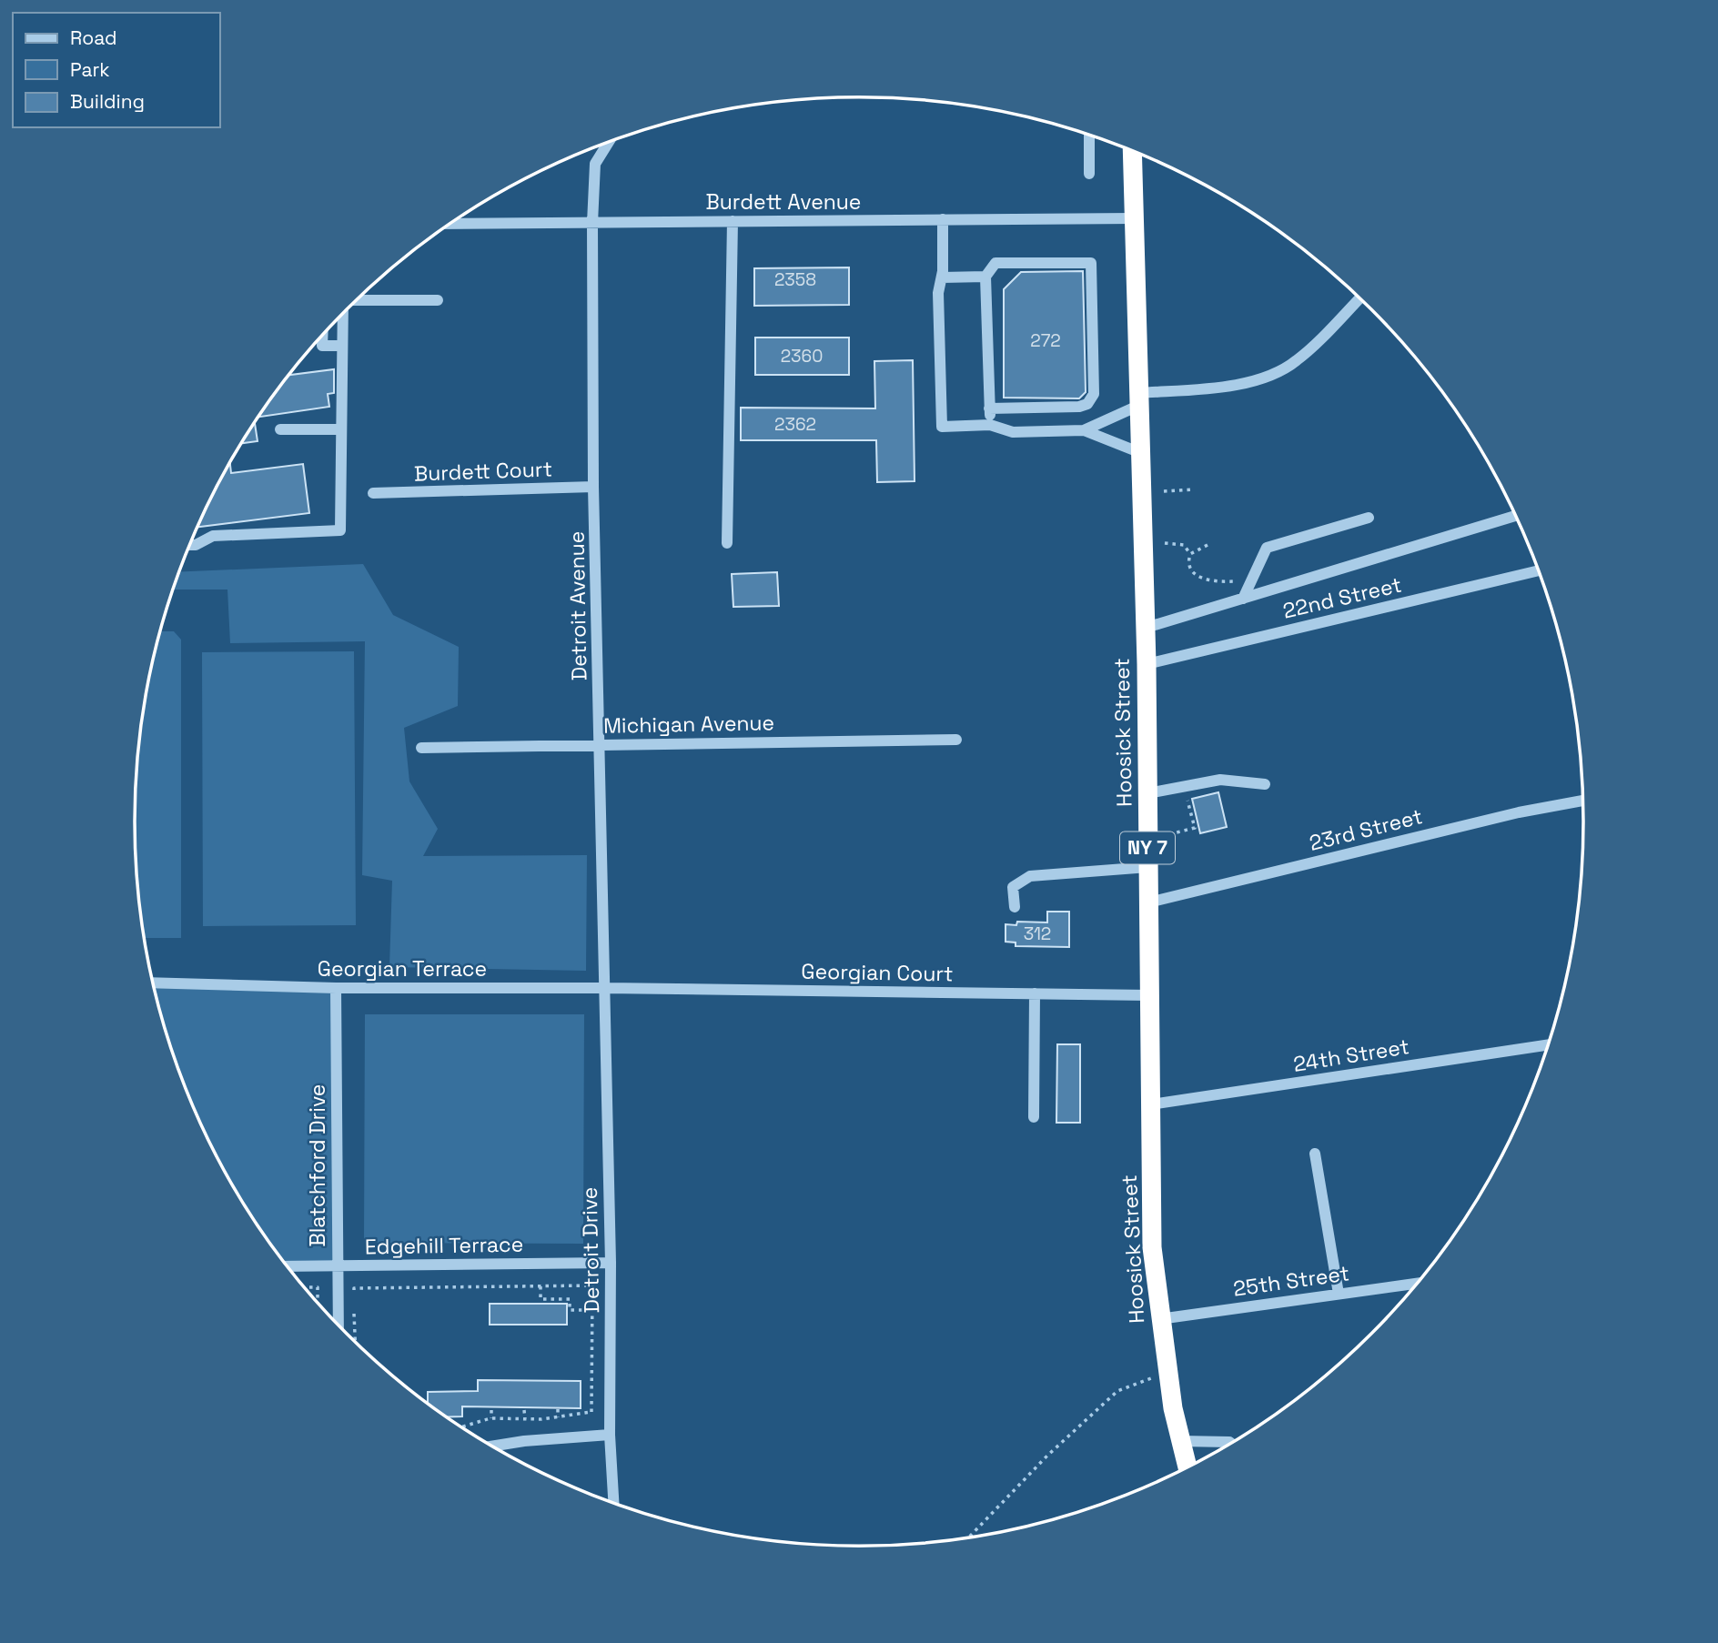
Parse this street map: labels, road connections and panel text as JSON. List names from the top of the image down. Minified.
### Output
{"streets":{"highway":["Hoosick Street","NY 7"],"street":["Burdett Avenue","Burdett Court","22nd Street","Detroit Avenue","Michigan Avenue","23rd Street","Georgian Terrace","Georgian Court","24th Street","Blatchford Drive","Edgehill Terrace","Detroit Drive","25th Street"]},"crossings":[["Burdett Avenue","Detroit Avenue"],["Burdett Avenue","Hoosick Street"],["Burdett Court","Detroit Avenue"],["22nd Street","Hoosick Street"],["Detroit Avenue","Michigan Avenue"],["Detroit Avenue","Georgian Terrace"],["Detroit Avenue","Georgian Court"],["Detroit Avenue","Detroit Drive"],["Hoosick Street","23rd Street"],["Hoosick Street","Georgian Court"],["Hoosick Street","24th Street"],["Hoosick Street","25th Street"],["Georgian Terrace","Georgian Court"],["Georgian Terrace","Blatchford Drive"],["Georgian Terrace","Detroit Drive"],["Georgian Court","Detroit Drive"],["Blatchford Drive","Edgehill Terrace"],["Edgehill Terrace","Detroit Drive"]],"house_numbers":["2358","272","2360","2362","312"],"legend":["Road","Park","Building"]}
